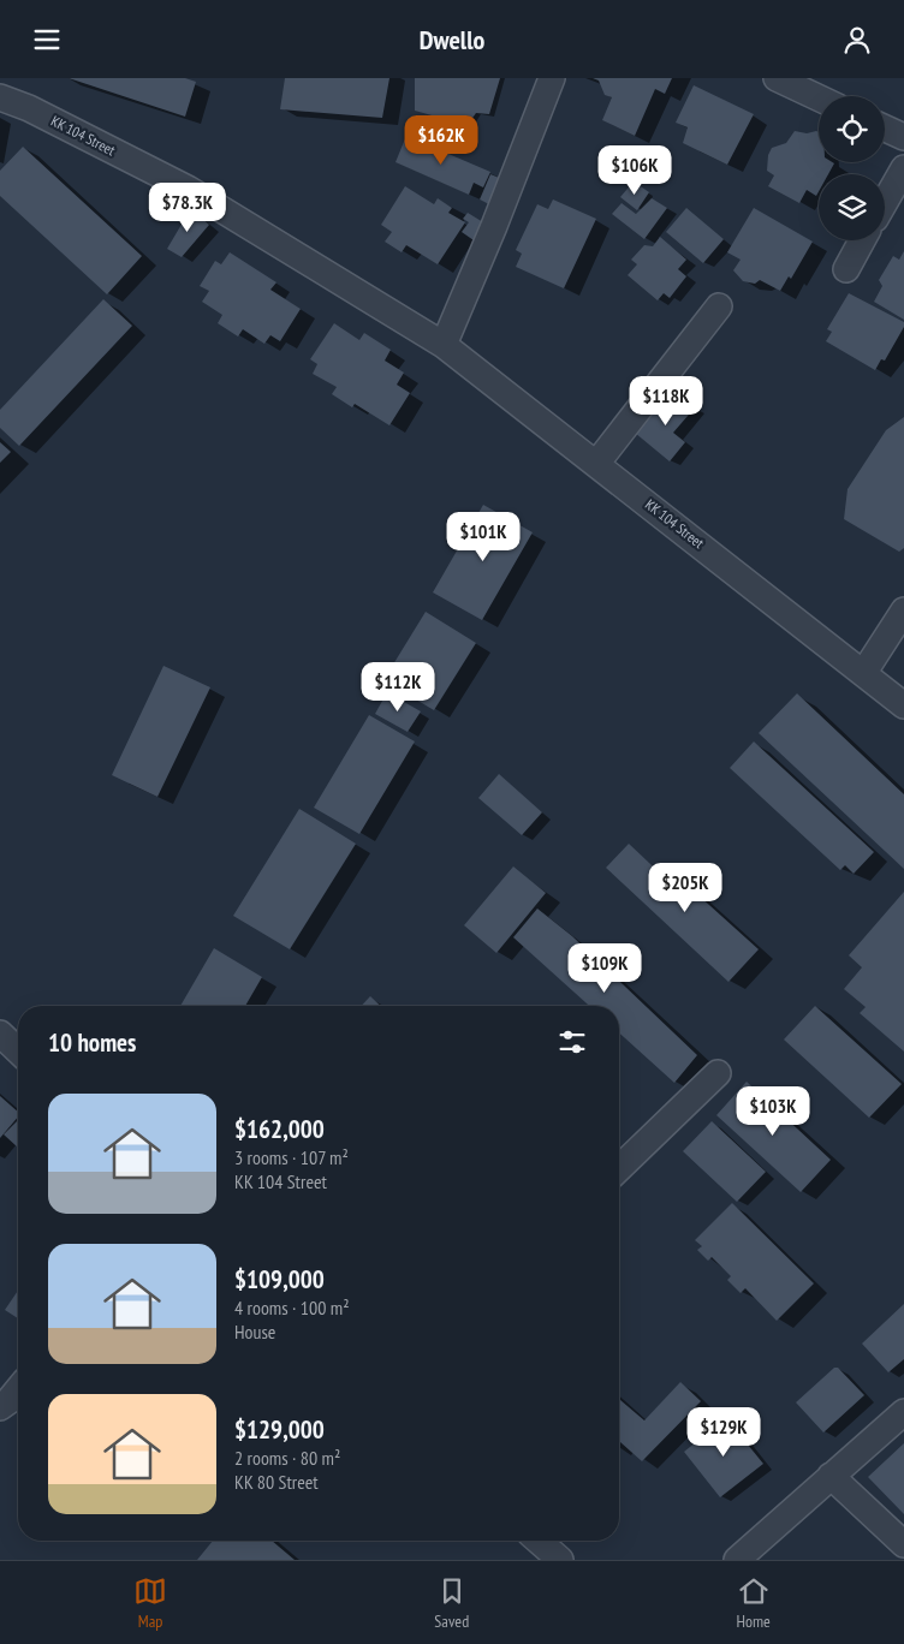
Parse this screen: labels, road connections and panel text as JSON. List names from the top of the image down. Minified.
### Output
{"streets":{"street":["KK 104 Street"]},"page":{"header":"Dwello","price":["$162K","$106K","$78.3K","$118K","$101K","$112K","$205K","$109K","$103K","$129K"],"heading":"10 homes","list":[{"name":"$162,000","note":"3 rooms · 107 m² · KK 104 Street"},{"name":"$109,000","note":"4 rooms · 100 m² · House"},{"name":"$129,000","note":"2 rooms · 80 m² · KK 80 Street"}],"tabs":["Map","Saved","Home"]}}
